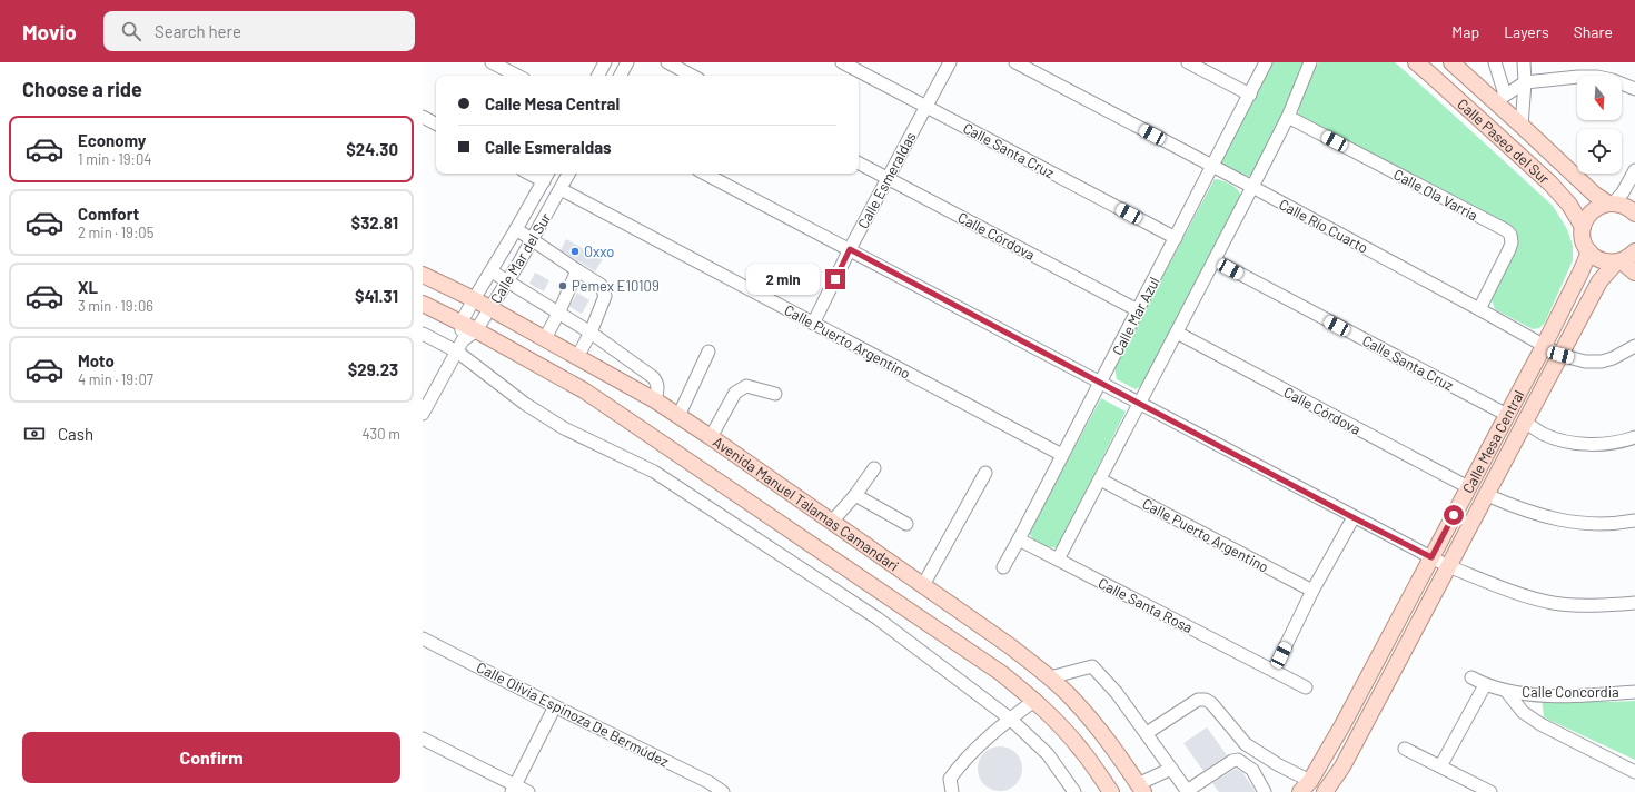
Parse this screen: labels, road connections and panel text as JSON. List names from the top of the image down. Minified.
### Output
{"streets":{"main road":["Calle Paseo del Sur","Calle Mesa Central","Avenida Manuel Talamas Camandari"],"street":["Calle Santa Cruz","Calle Esmeraldas","Calle Ola Varria","Calle Río Cuarto","Calle Córdova","Calle Mar del Sur","Calle Mar Azul","Calle Puerto Argentino","Calle Santa Rosa","Calle Concordia","Calle Olivia Espinoza De Bermúdez"]},"crossings":[["Calle Paseo del Sur","Calle Mesa Central"],["Calle Santa Cruz","Calle Esmeraldas"],["Calle Santa Cruz","Calle Mar Azul"],["Calle Santa Cruz","Calle Mesa Central"],["Calle Esmeraldas","Calle Córdova"],["Calle Esmeraldas","Calle Puerto Argentino"],["Calle Ola Varria","Calle Río Cuarto"],["Calle Río Cuarto","Calle Mar Azul"],["Calle Río Cuarto","Calle Mesa Central"],["Calle Córdova","Calle Mar Azul"],["Calle Córdova","Calle Mesa Central"],["Calle Mar del Sur","Calle Puerto Argentino"],["Calle Mar del Sur","Avenida Manuel Talamas Camandari"],["Calle Mar Azul","Calle Puerto Argentino"],["Calle Mar Azul","Calle Santa Rosa"]],"places":["Oxxo","Pemex E10109"],"north":"bottom","page":{"header":"Movio","search":"Search here","nav":["Map","Layers","Share"],"heading":"Choose a ride","banner":["Calle Mesa Central","Calle Esmeraldas"],"list":[{"name":"Economy","note":"1 min · 19:04","value":"$24.30"},{"name":"Comfort","note":"2 min · 19:05","value":"$32.81"},{"name":"XL","note":"3 min · 19:06","value":"$41.31"},{"name":"Moto","note":"4 min · 19:07","value":"$29.23"}],"bubble":"2 min","pay":["Cash","430 m"],"buttons":"Confirm"}}
